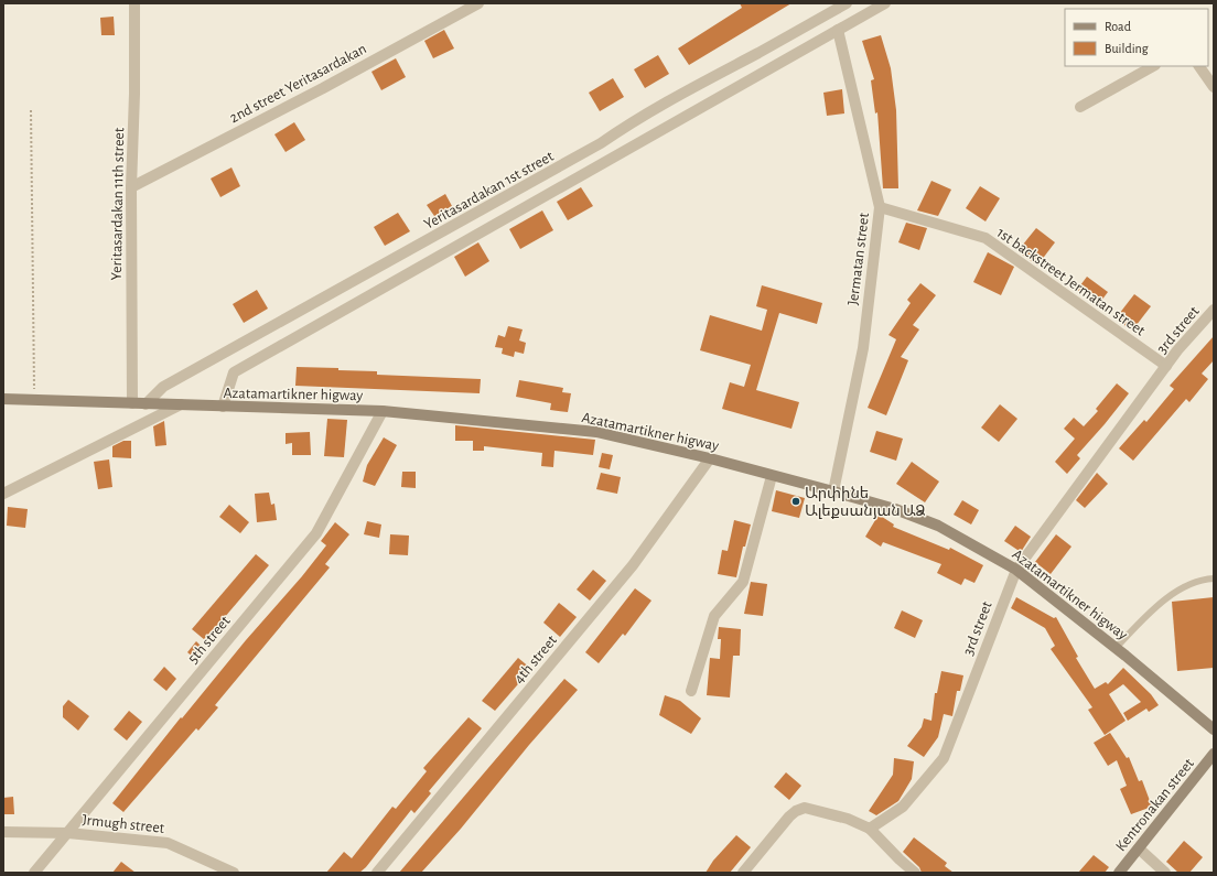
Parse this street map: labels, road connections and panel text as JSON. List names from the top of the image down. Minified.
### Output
{"streets":{"main road":["Azatamartikner higway","Kentronakan street"],"street":["2nd street Yeritasardakan","Yeritasardakan 1st street","Yeritasardakan 11th street","Jermatan street","1st backstreet Jermatan street","3rd street","5th street","4th street","Jrmugh street"]},"crossings":[["2nd street Yeritasardakan","Yeritasardakan 11th street"],["Yeritasardakan 1st street","Azatamartikner higway"],["Yeritasardakan 11th street","Azatamartikner higway"],["Jermatan street","1st backstreet Jermatan street"],["Jermatan street","Azatamartikner higway"],["1st backstreet Jermatan street","3rd street"],["3rd street","Azatamartikner higway"],["Azatamartikner higway","5th street"],["Azatamartikner higway","4th street"],["5th street","Jrmugh street"]],"places":["Արփինե Ալեքսանյան ԱՁ"],"legend":["Road","Building"]}
